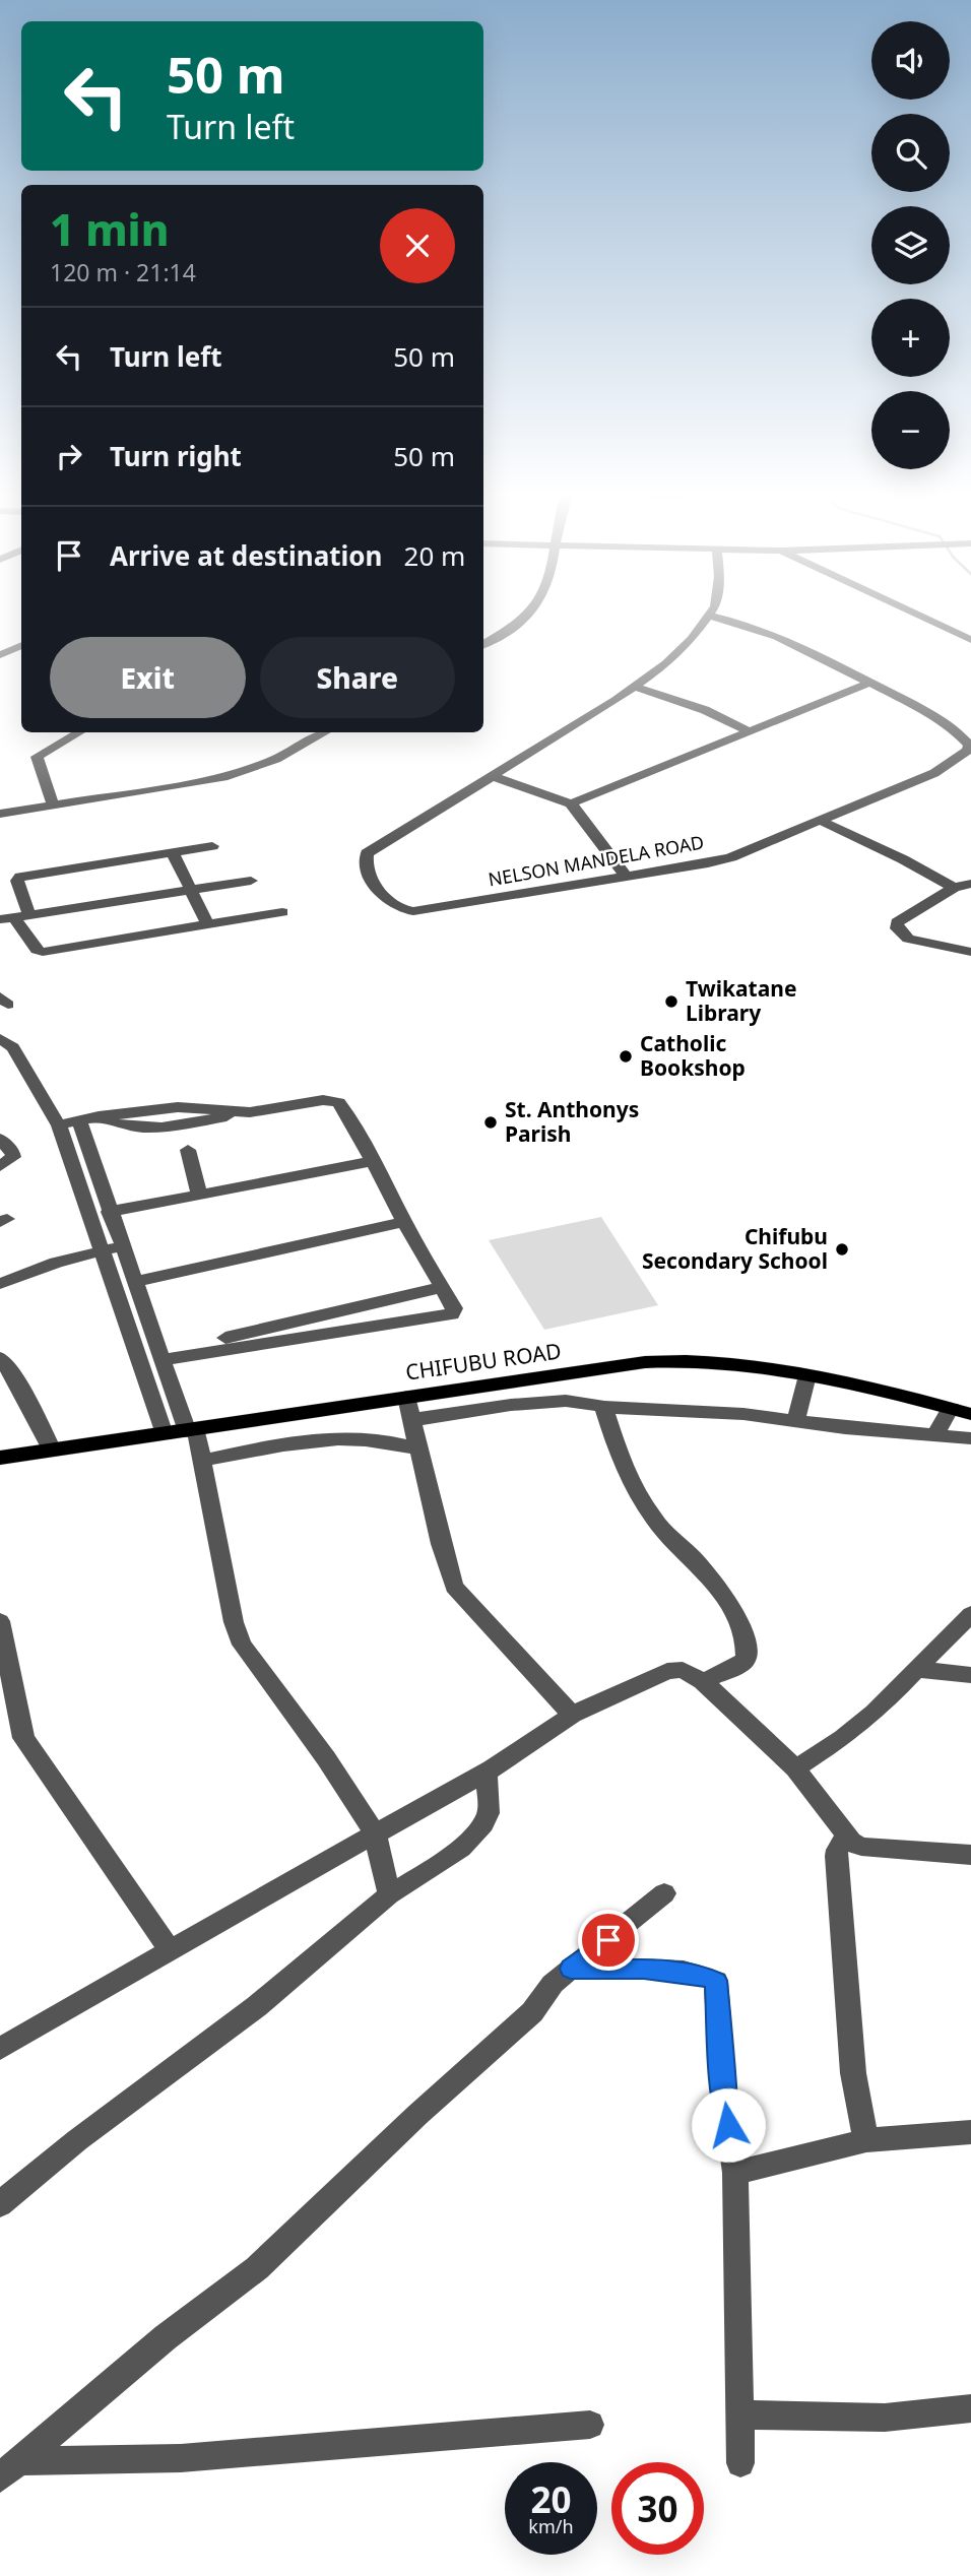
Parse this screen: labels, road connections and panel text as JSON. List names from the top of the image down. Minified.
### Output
{"streets":{"main road":["CHIFUBU ROAD"],"street":["NELSON MANDELA ROAD"]},"places":["Twikatane Library","Catholic Bookshop","St. Anthonys Parish","Chifubu Secondary School"],"page":{"map_buttons":["+","−"],"turn":["50 m","Turn left"],"heading":["1 min","120 m · 21:14"],"list":[{"name":"Turn left","value":"50 m"},{"name":"Turn right","value":"50 m"},{"name":"Arrive at destination","value":"20 m"}],"buttons":["Exit","Share"],"speed":"20 km/h","limit":"30"}}
